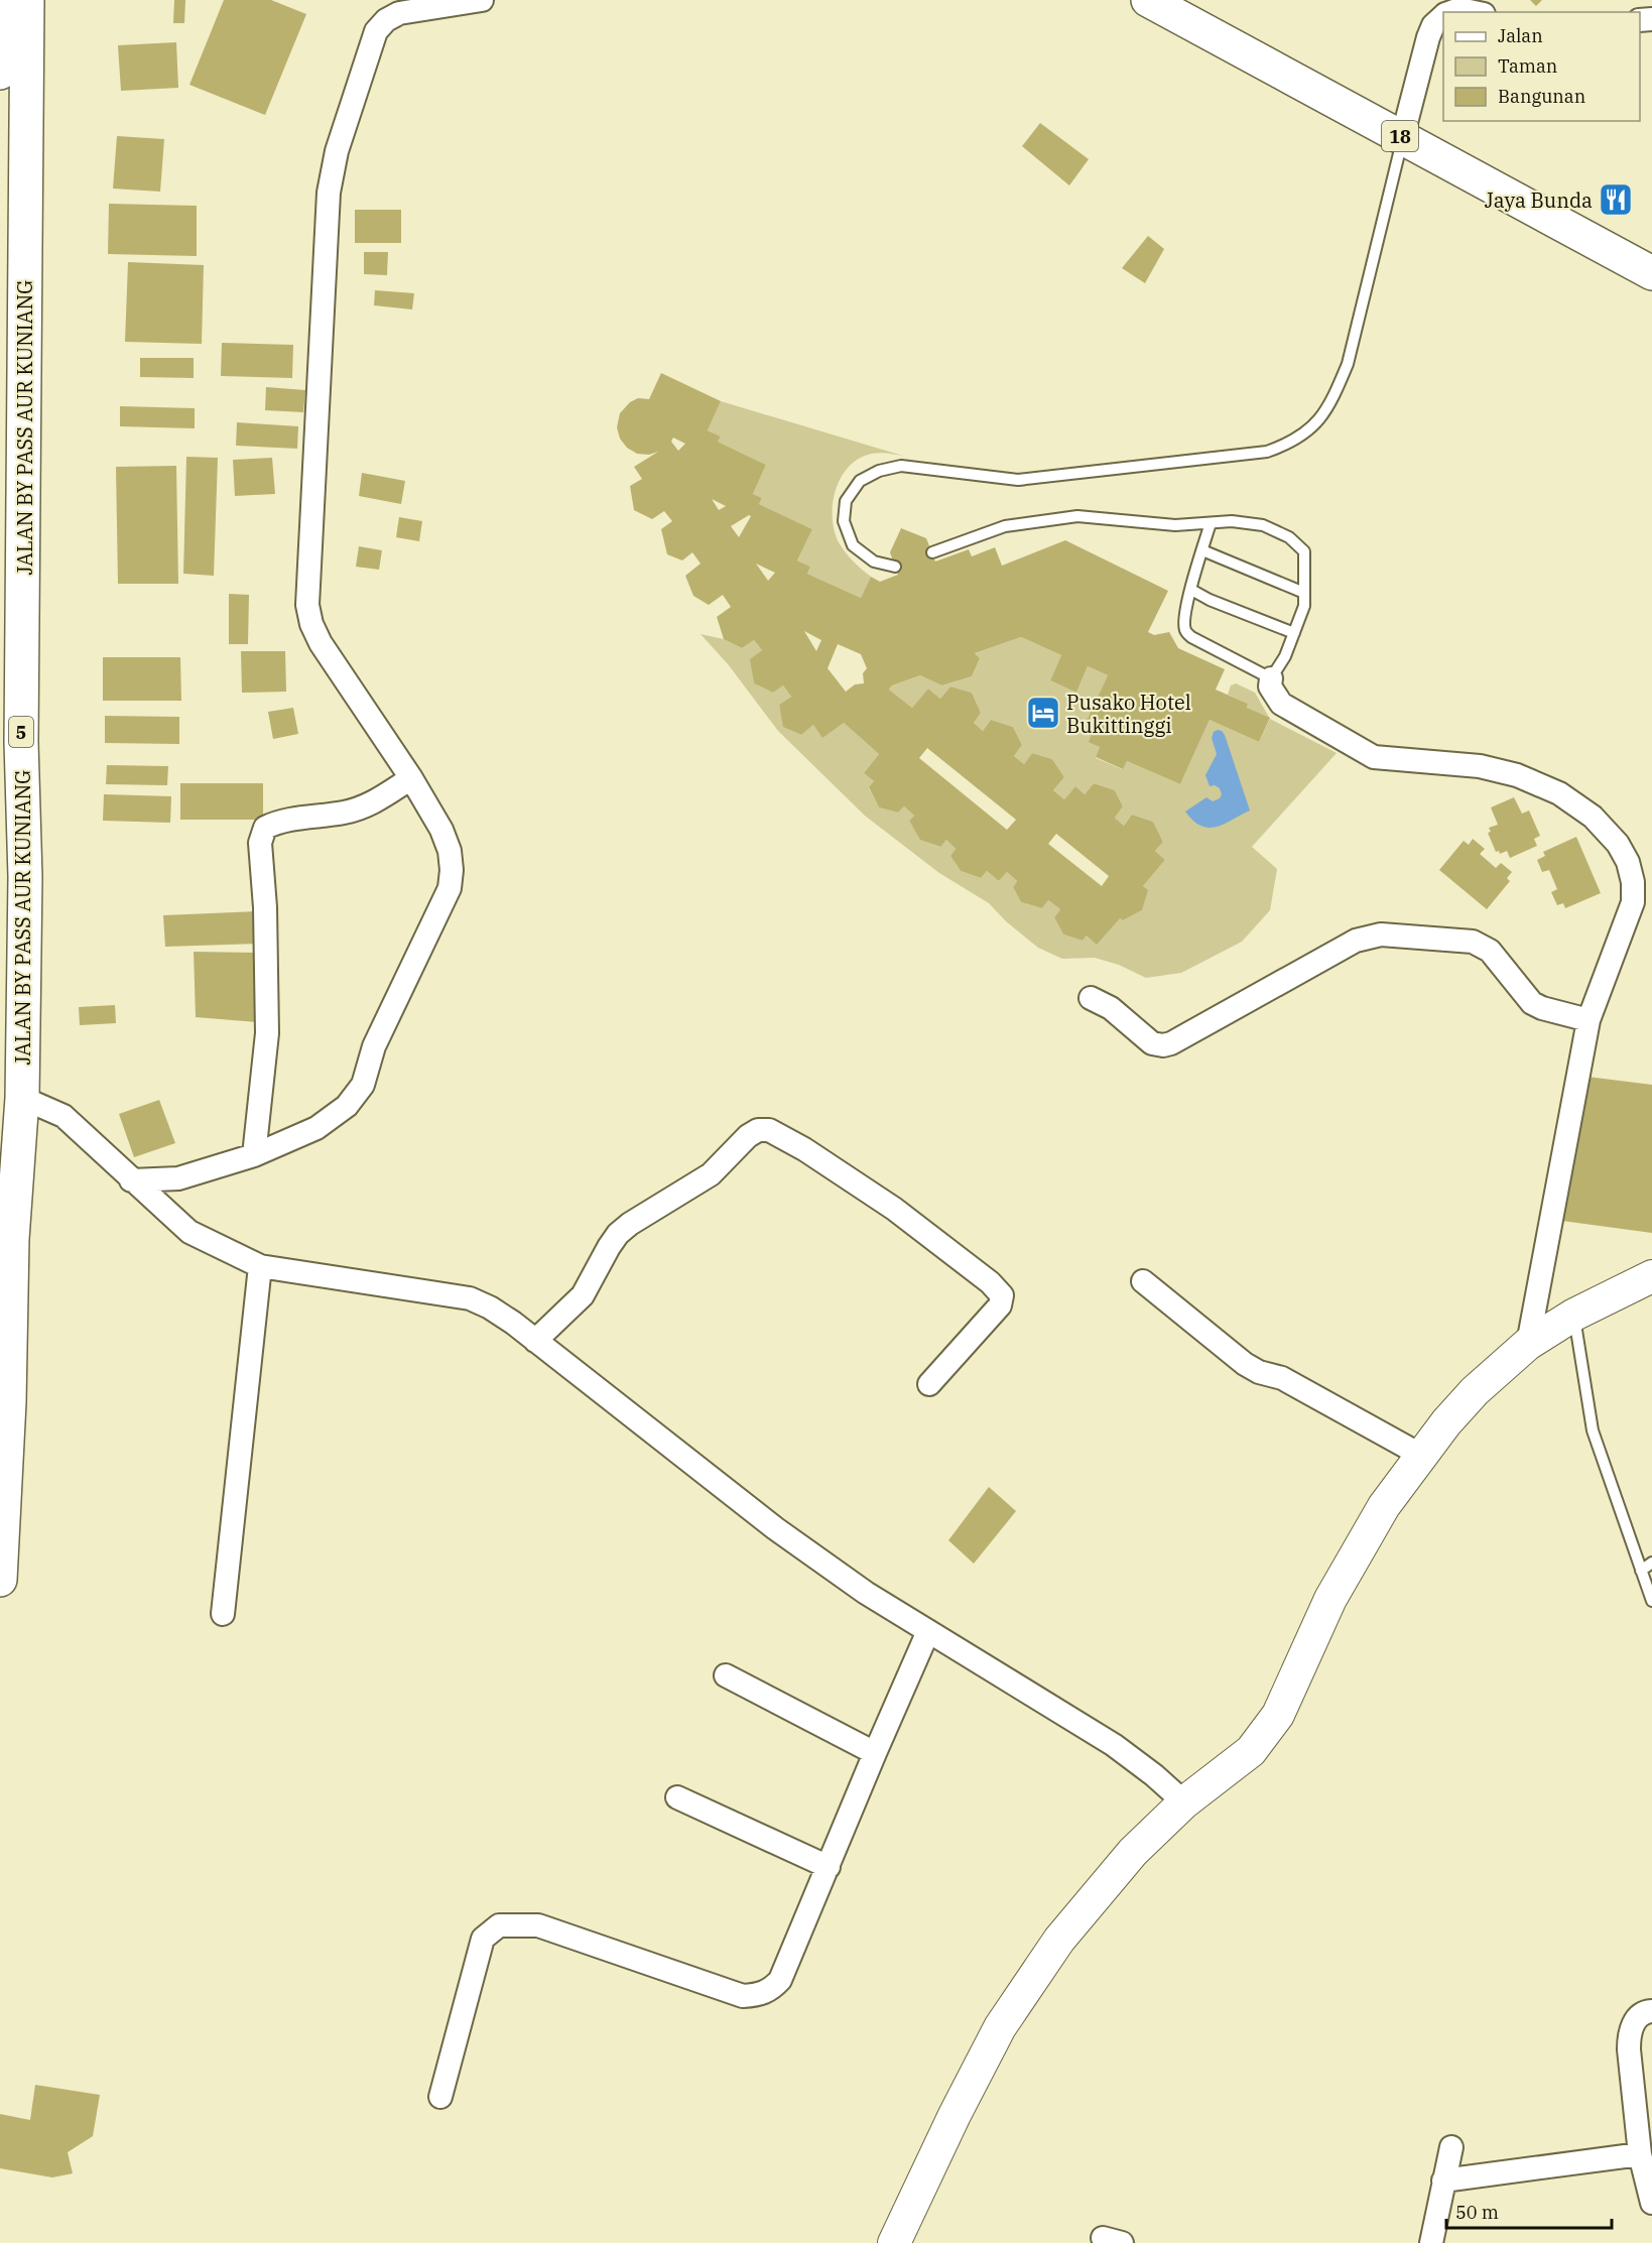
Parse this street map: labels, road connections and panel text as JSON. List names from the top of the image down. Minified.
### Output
{"streets":{"highway":["18","JALAN BY PASS AUR KUNIANG","5"]},"places":{"restaurant":["Jaya Bunda"],"hotel":["Pusako Hotel Bukittinggi"]},"legend":["Jalan","Taman","Bangunan"],"scale_bar":"50 m"}
